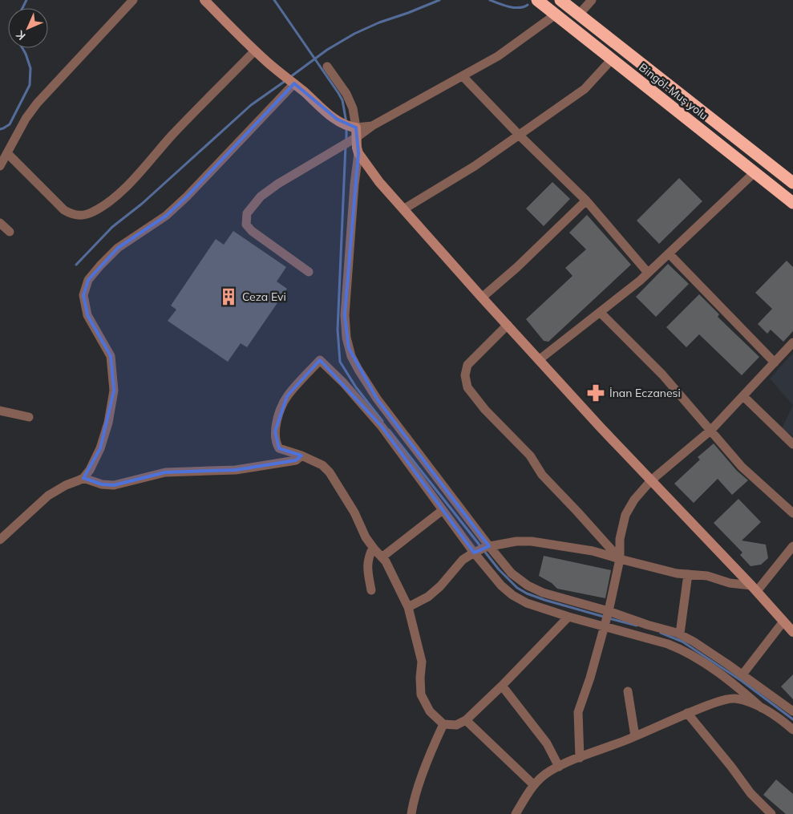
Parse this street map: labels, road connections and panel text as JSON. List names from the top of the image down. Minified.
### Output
{"streets":{"highway":["Bingöl-Muş yolu"]},"places":{"building":["Ceza Evi"],"pharmacy":["İnan Eczanesi"]},"north":"bottom left"}
